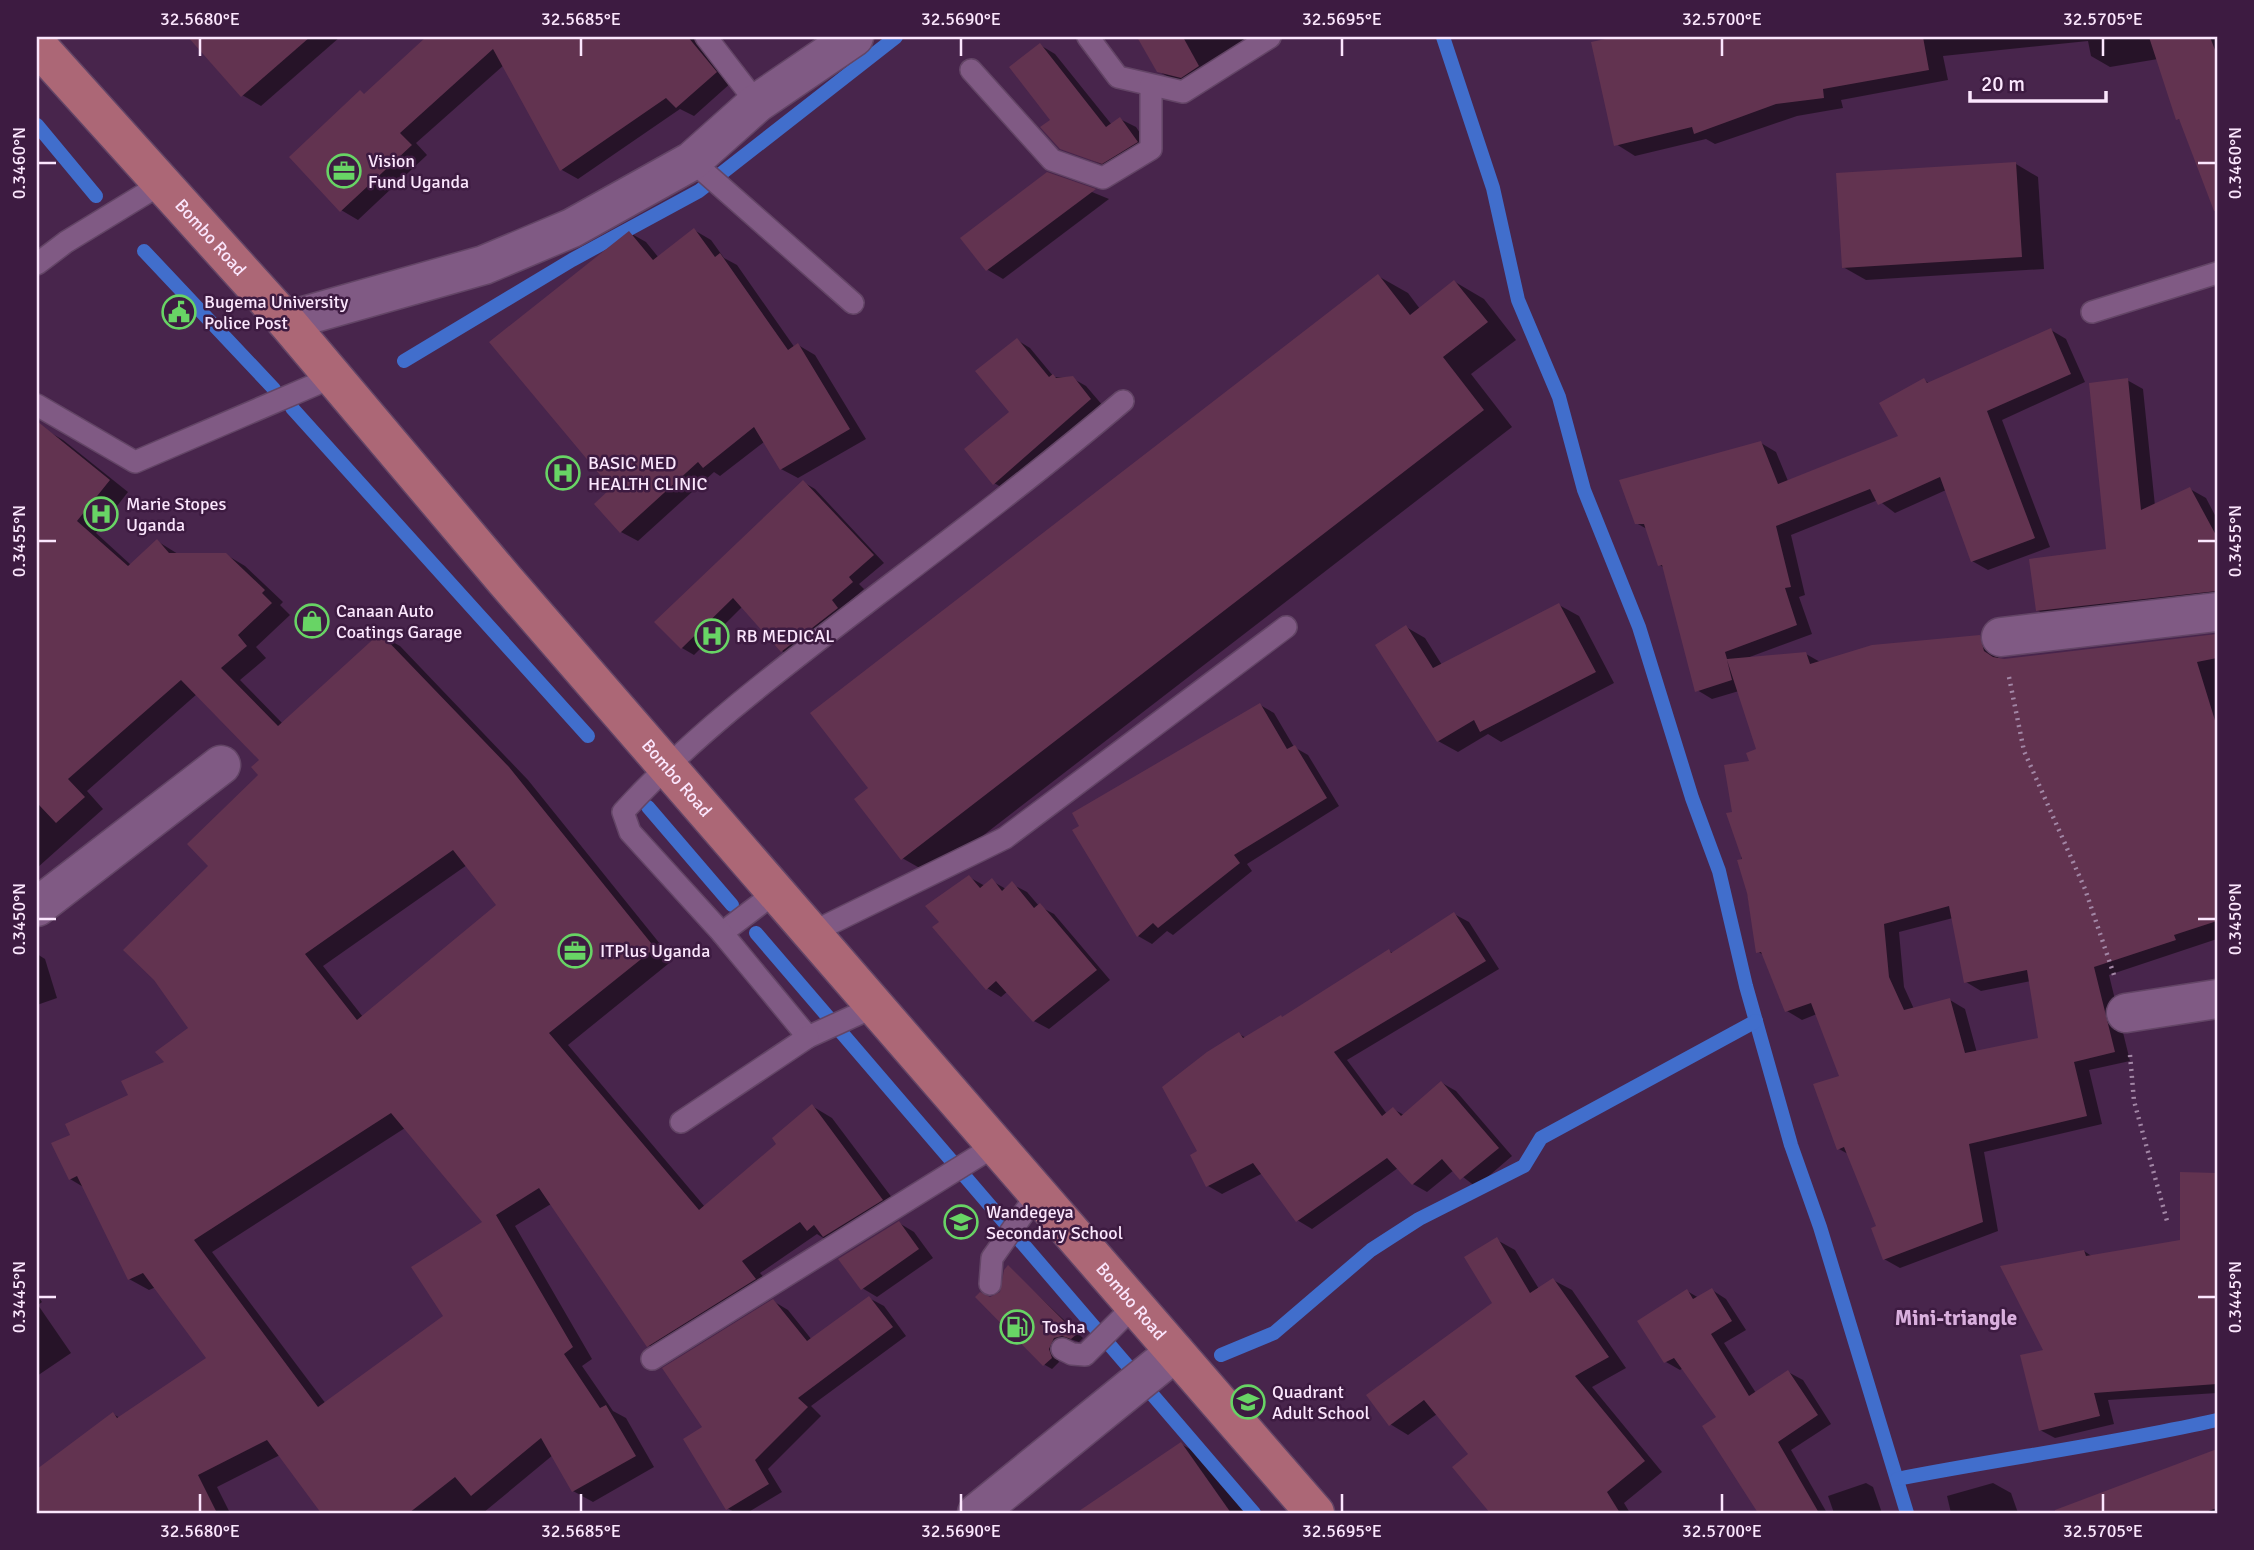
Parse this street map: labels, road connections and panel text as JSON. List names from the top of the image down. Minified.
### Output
{"streets":{"main road":["Bombo Road"]},"districts":["Mini-triangle"],"places":{"office":["Vision Fund Uganda","ITPlus Uganda"],"public building":["Bugema University Police Post"],"hospital":["BASIC MED HEALTH CLINIC","Marie Stopes Uganda","RB MEDICAL"],"shop":["Canaan Auto Coatings Garage"],"school or university":["Wandegeya Secondary School","Quadrant Adult School"],"fuel station":["Tosha"]},"scale_bar":"20 m","coordinates":["32.5680°E","32.5685°E","32.5690°E","32.5695°E","32.5700°E","32.5705°E","0.3460°N","0.3455°N","0.3450°N","0.3445°N"]}
